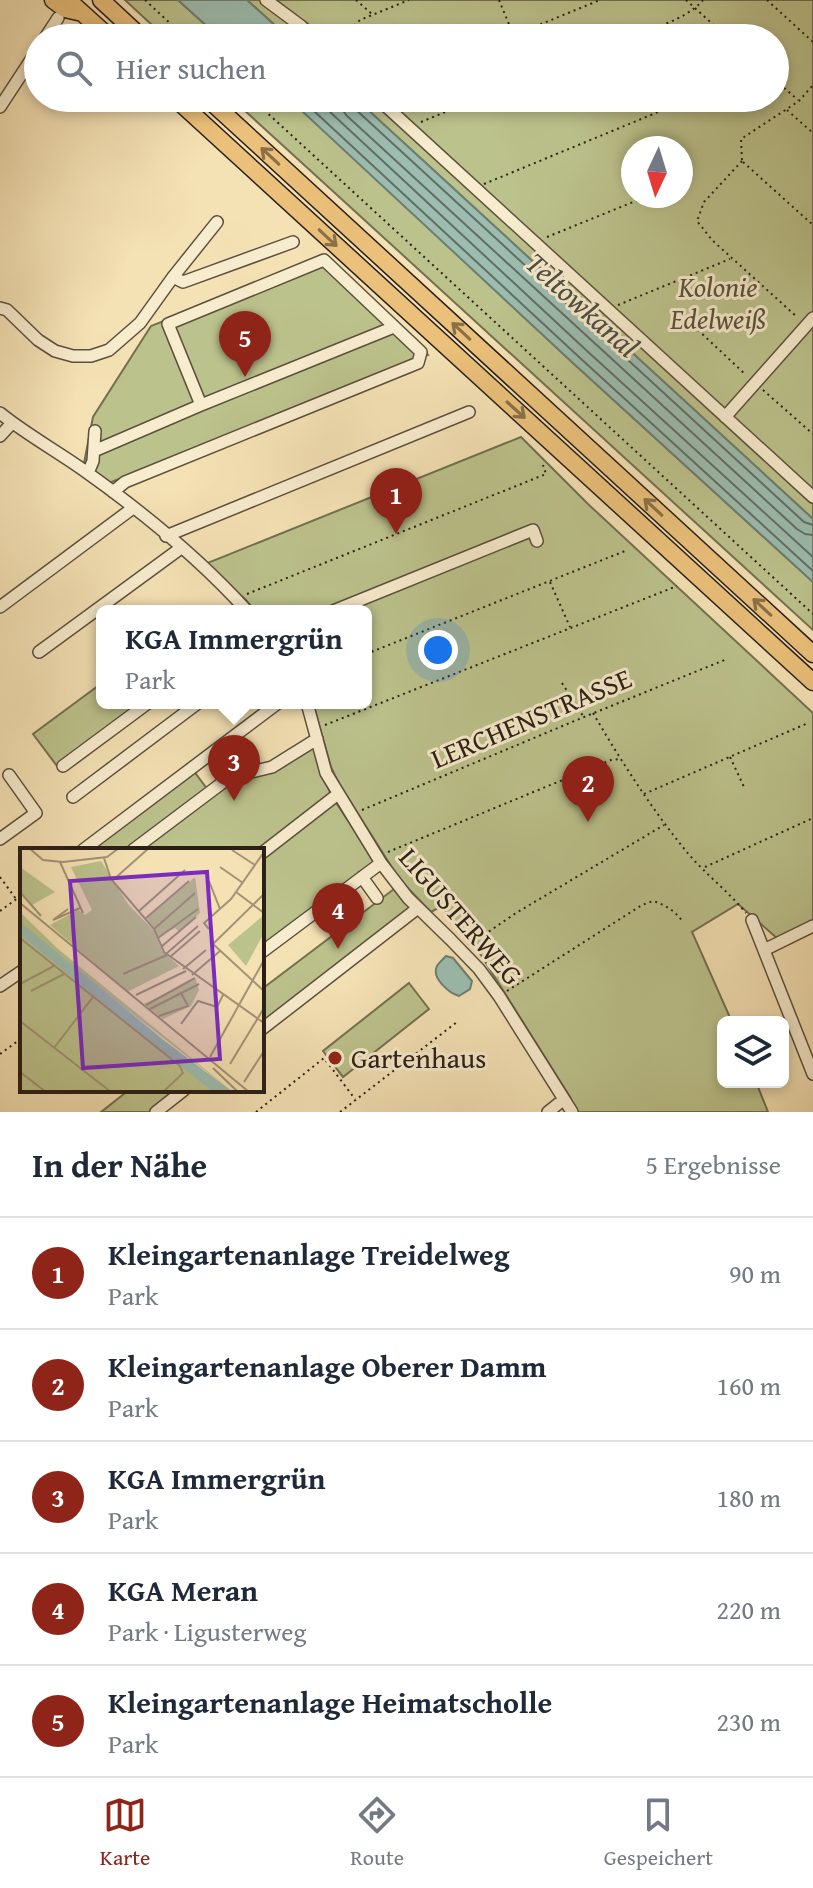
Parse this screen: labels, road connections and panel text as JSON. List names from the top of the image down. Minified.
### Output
{"streets":{"street":["LIGUSTERWEG"],"path":["LERCHENSTRASSE"]},"crossings":[["LERCHENSTRASSE","LIGUSTERWEG"]],"water":["Teltowkanal"],"parks":["Kolonie Edelweiß"],"places":["Gartenhaus"],"north":"bottom","page":{"search":"Hier suchen","pins":["5","1","3","2","4"],"popup":["KGA Immergrün","Park"],"heading":["In der Nähe","5 Ergebnisse"],"list":[{"mark":"1","name":"Kleingartenanlage Treidelweg","note":"Park","value":"90 m"},{"mark":"2","name":"Kleingartenanlage Oberer Damm","note":"Park","value":"160 m"},{"mark":"3","name":"KGA Immergrün","note":"Park","value":"180 m"},{"mark":"4","name":"KGA Meran","note":"Park · Ligusterweg","value":"220 m"},{"mark":"5","name":"Kleingartenanlage Heimatscholle","note":"Park","value":"230 m"}],"nav":["Karte","Route","Gespeichert"]}}
